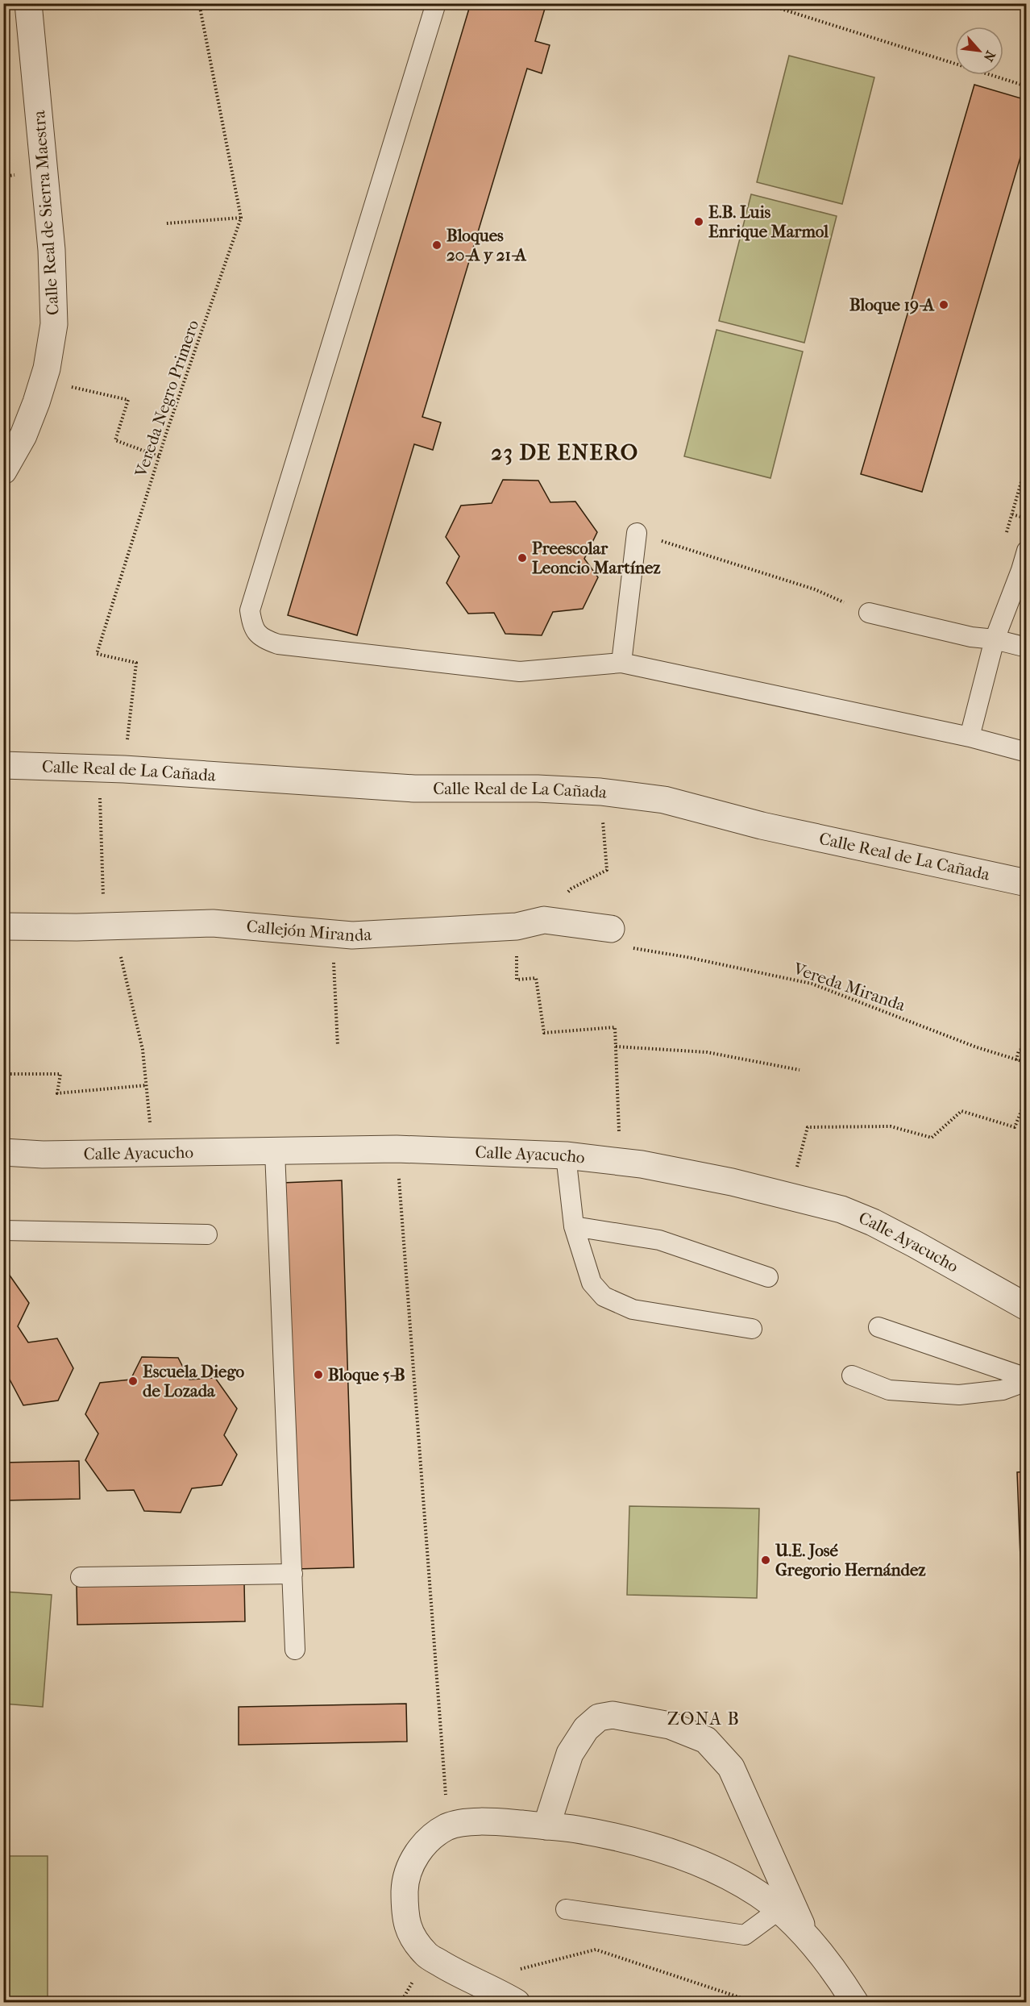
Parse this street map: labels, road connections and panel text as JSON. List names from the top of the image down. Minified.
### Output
{"streets":{"street":["Calle Real de Sierra Maestra","Calle Real de La Cañada","Callejón Miranda","Calle Ayacucho"],"path":["Vereda Negro Primero","Vereda Miranda"]},"crossings":[["Vereda Negro Primero","Calle Real de La Cañada"],["Callejón Miranda","Vereda Miranda"]],"districts":["23 DE ENERO","ZONA B"],"places":["E.B. Luis Enrique Marmol","Bloques 20-A y 21-A","Bloque 19-A","Preescolar Leoncio Martínez","Bloque 5-B","Escuela Diego de Lozada","U.E. José Gregorio Hernández"],"north":"bottom right"}
